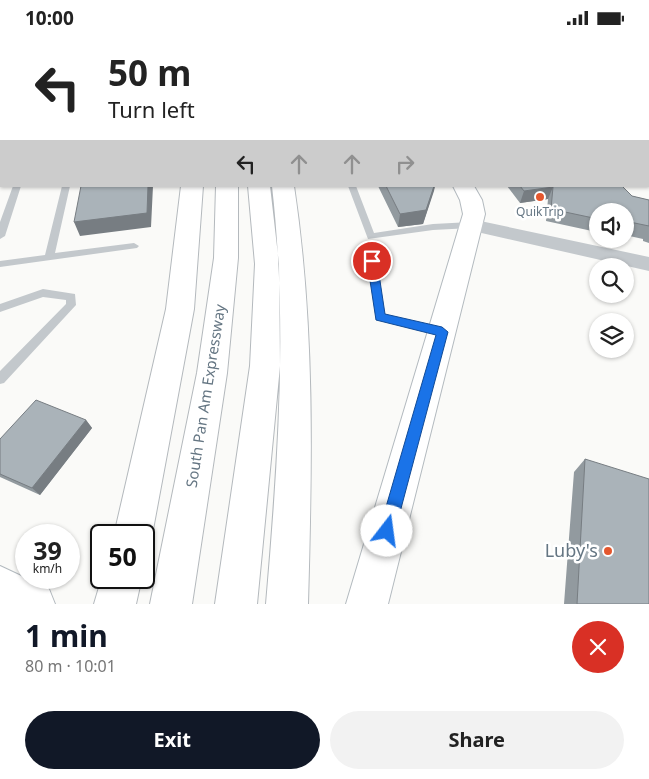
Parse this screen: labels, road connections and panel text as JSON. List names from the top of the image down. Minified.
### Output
{"streets":{"main road":["South Pan Am Expressway"]},"places":["QuikTrip","Luby's"],"page":{"status":"10:00","turn":["50 m","Turn left"],"speed":"39 km/h","limit":"50","heading":["1 min","80 m · 10:01"],"buttons":["Exit","Share"]}}
